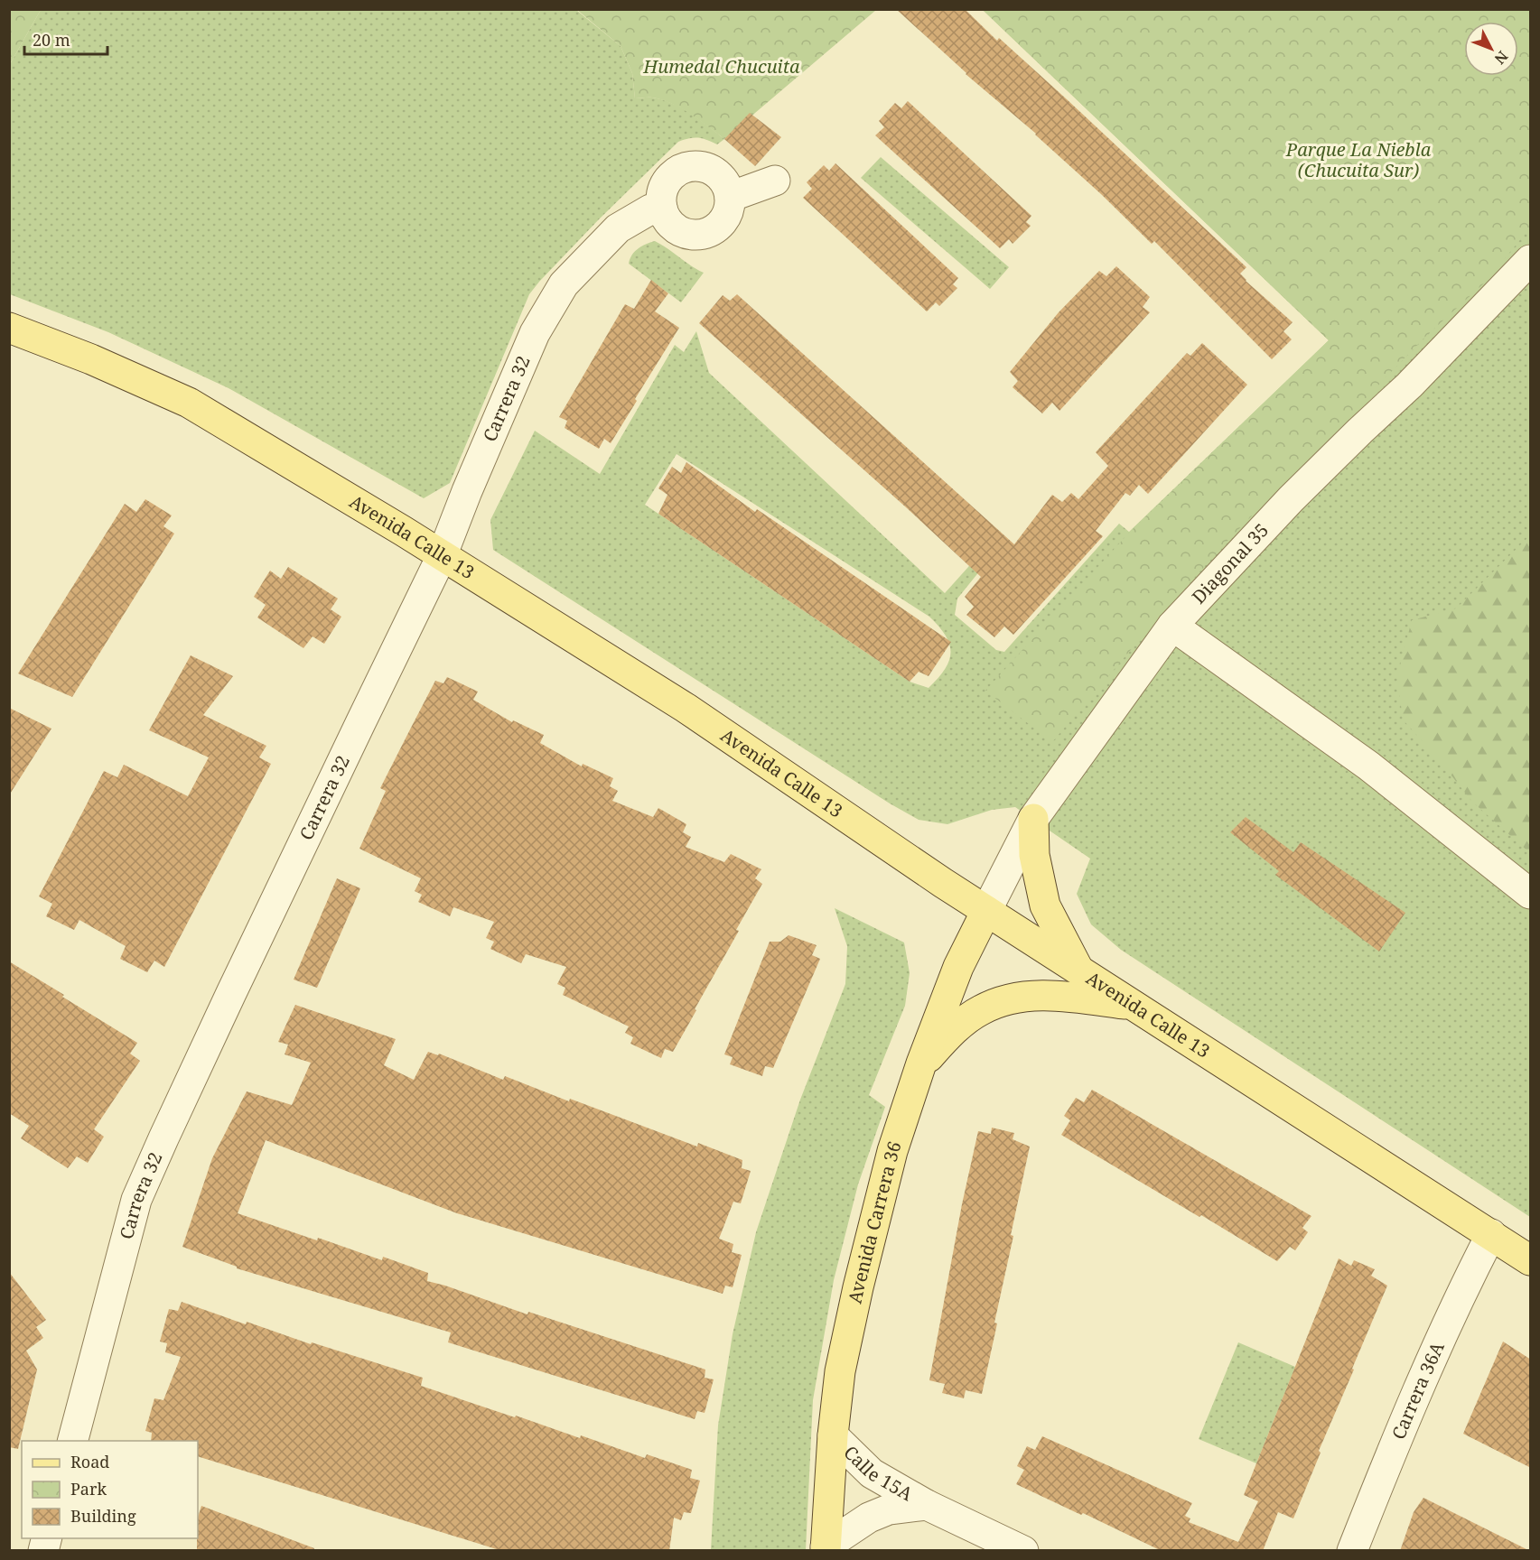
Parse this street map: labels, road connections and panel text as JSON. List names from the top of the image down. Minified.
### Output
{"streets":{"main road":["Avenida Calle 13","Avenida Carrera 36"],"street":["Carrera 32","Diagonal 35","Carrera 36A","Calle 15A"]},"crossings":[["Carrera 32","Avenida Calle 13"],["Avenida Calle 13","Diagonal 35"],["Avenida Calle 13","Avenida Carrera 36"],["Avenida Calle 13","Carrera 36A"],["Diagonal 35","Avenida Carrera 36"],["Avenida Carrera 36","Calle 15A"]],"parks":["Humedal Chucuita","Parque La Niebla (Chucuita Sur)"],"legend":["Road","Park","Building"],"scale_bar":"20 m","north":"bottom right"}
